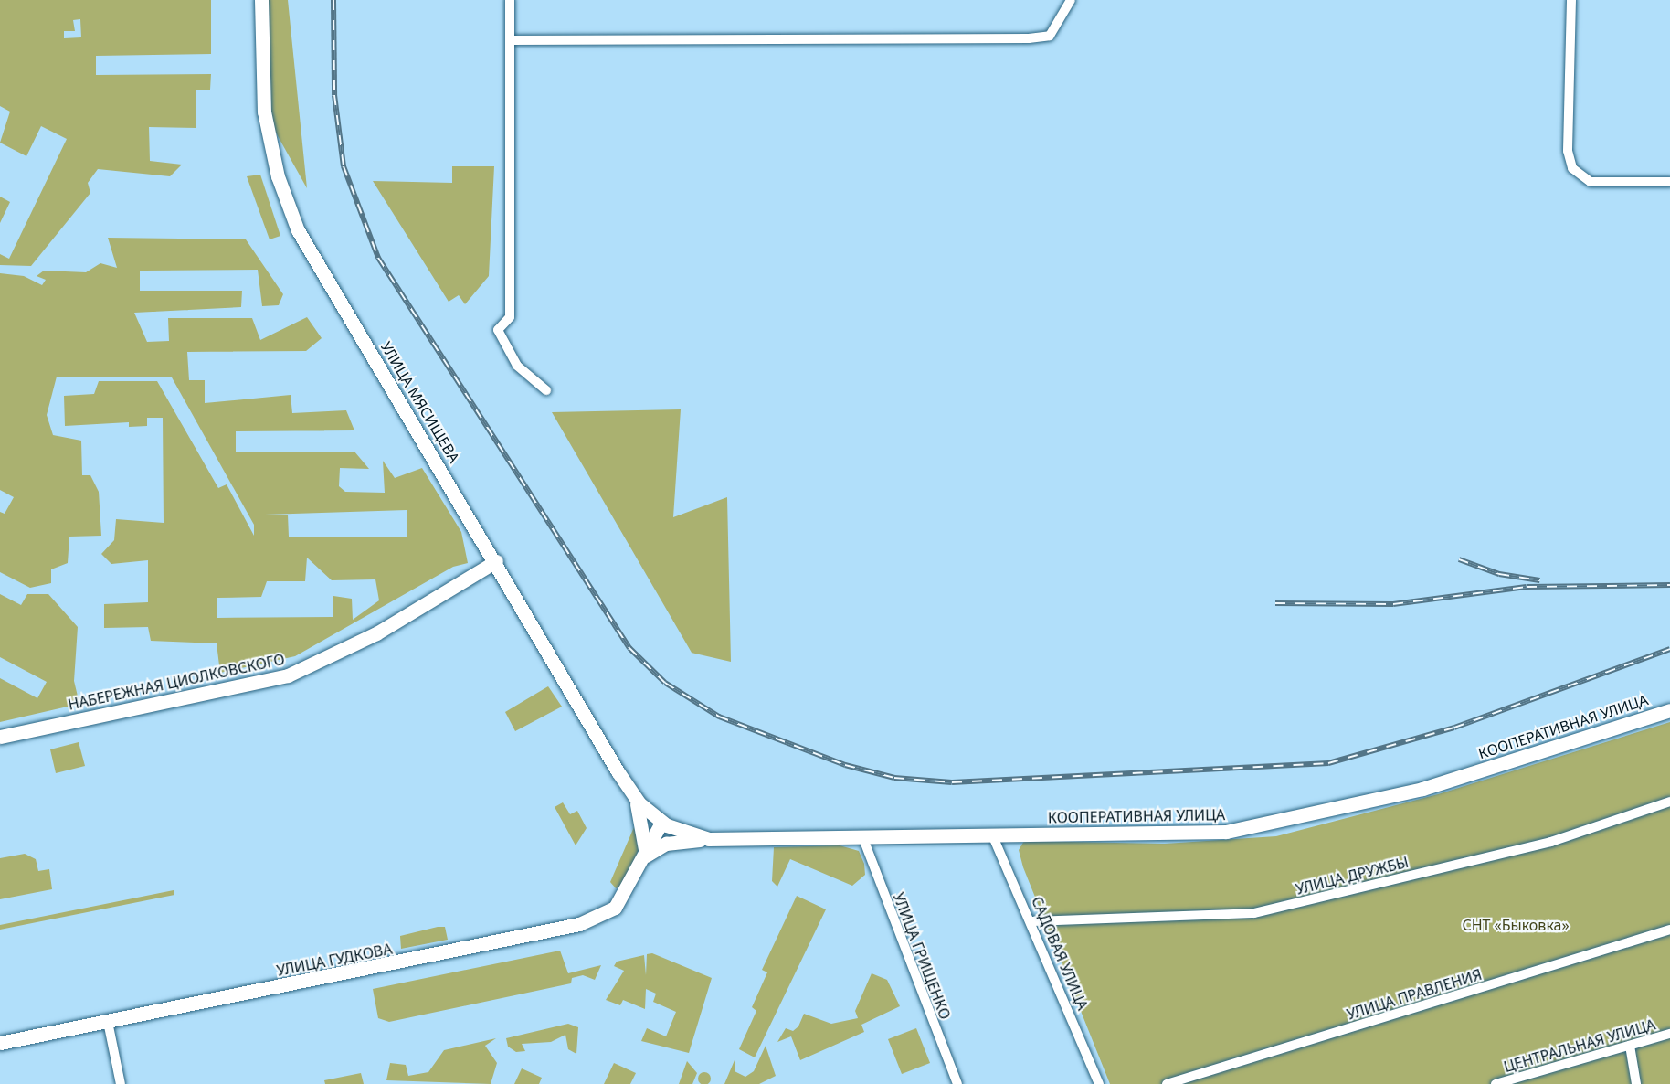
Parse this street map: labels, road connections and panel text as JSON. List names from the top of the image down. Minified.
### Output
{"streets":{"main road":["УЛИЦА МЯСИЩЕВА","НАБЕРЕЖНАЯ ЦИОЛКОВСКОГО","КООПЕРАТИВНАЯ УЛИЦА","УЛИЦА ГУДКОВА"],"street":["УЛИЦА ДРУЖБЫ","САДОВАЯ УЛИЦА","УЛИЦА ГРИЩЕНКО","УЛИЦА ПРАВЛЕНИЯ","ЦЕНТРАЛЬНАЯ УЛИЦА"]},"crossings":[["УЛИЦА МЯСИЩЕВА","НАБЕРЕЖНАЯ ЦИОЛКОВСКОГО"],["УЛИЦА МЯСИЩЕВА","КООПЕРАТИВНАЯ УЛИЦА"],["УЛИЦА МЯСИЩЕВА","УЛИЦА ГУДКОВА"],["КООПЕРАТИВНАЯ УЛИЦА","САДОВАЯ УЛИЦА"],["КООПЕРАТИВНАЯ УЛИЦА","УЛИЦА ГРИЩЕНКО"],["КООПЕРАТИВНАЯ УЛИЦА","УЛИЦА ГУДКОВА"],["УЛИЦА ДРУЖБЫ","САДОВАЯ УЛИЦА"]],"parks":["СНТ «Быковка»"]}
